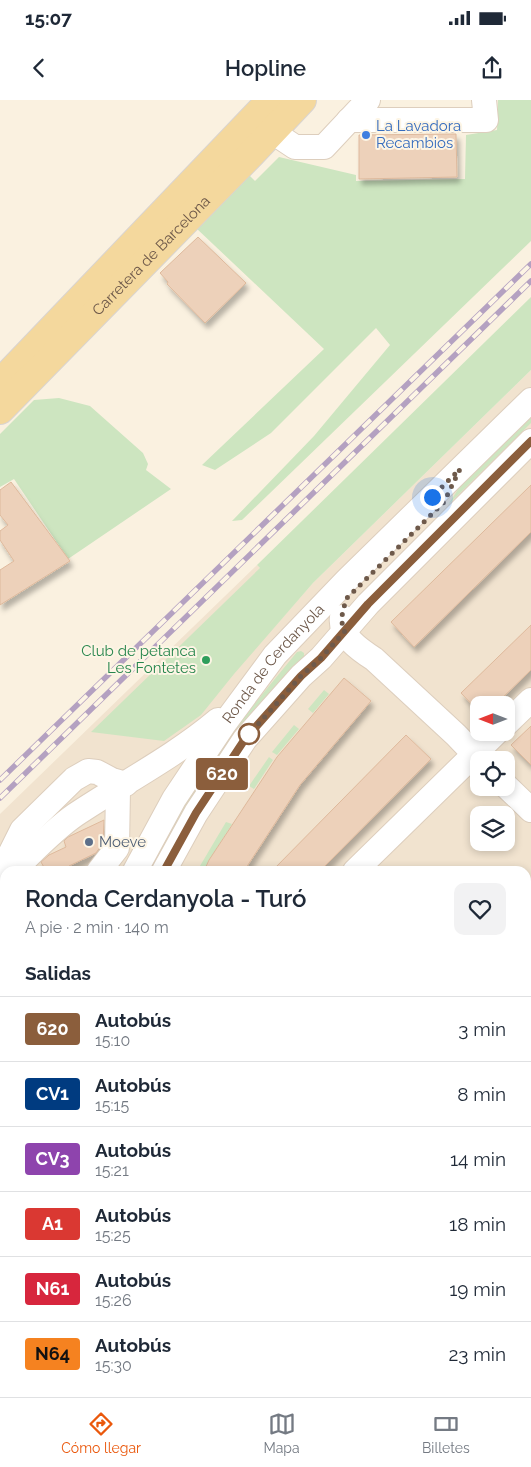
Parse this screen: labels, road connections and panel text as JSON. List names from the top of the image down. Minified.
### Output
{"streets":{"main road":["Carretera de Barcelona"],"street":["Ronda de Cerdanyola"]},"places":["La Lavadora Recambios","Club de petanca Les Fontetes","Moeve"],"lines":["bus line 620"],"north":"left","page":{"status":"15:07","header":"Hopline","on_map":"620","heading":[["Ronda Cerdanyola - Turó","A pie · 2 min · 140 m"],"Salidas"],"list":[{"mark":"620","name":"Autobús","note":"15:10","value":"3 min"},{"mark":"CV1","name":"Autobús","note":"15:15","value":"8 min"},{"mark":"CV3","name":"Autobús","note":"15:21","value":"14 min"},{"mark":"A1","name":"Autobús","note":"15:25","value":"18 min"},{"mark":"N61","name":"Autobús","note":"15:26","value":"19 min"},{"mark":"N64","name":"Autobús","note":"15:30","value":"23 min"}],"tabs":["Cómo llegar","Mapa","Billetes"]}}
